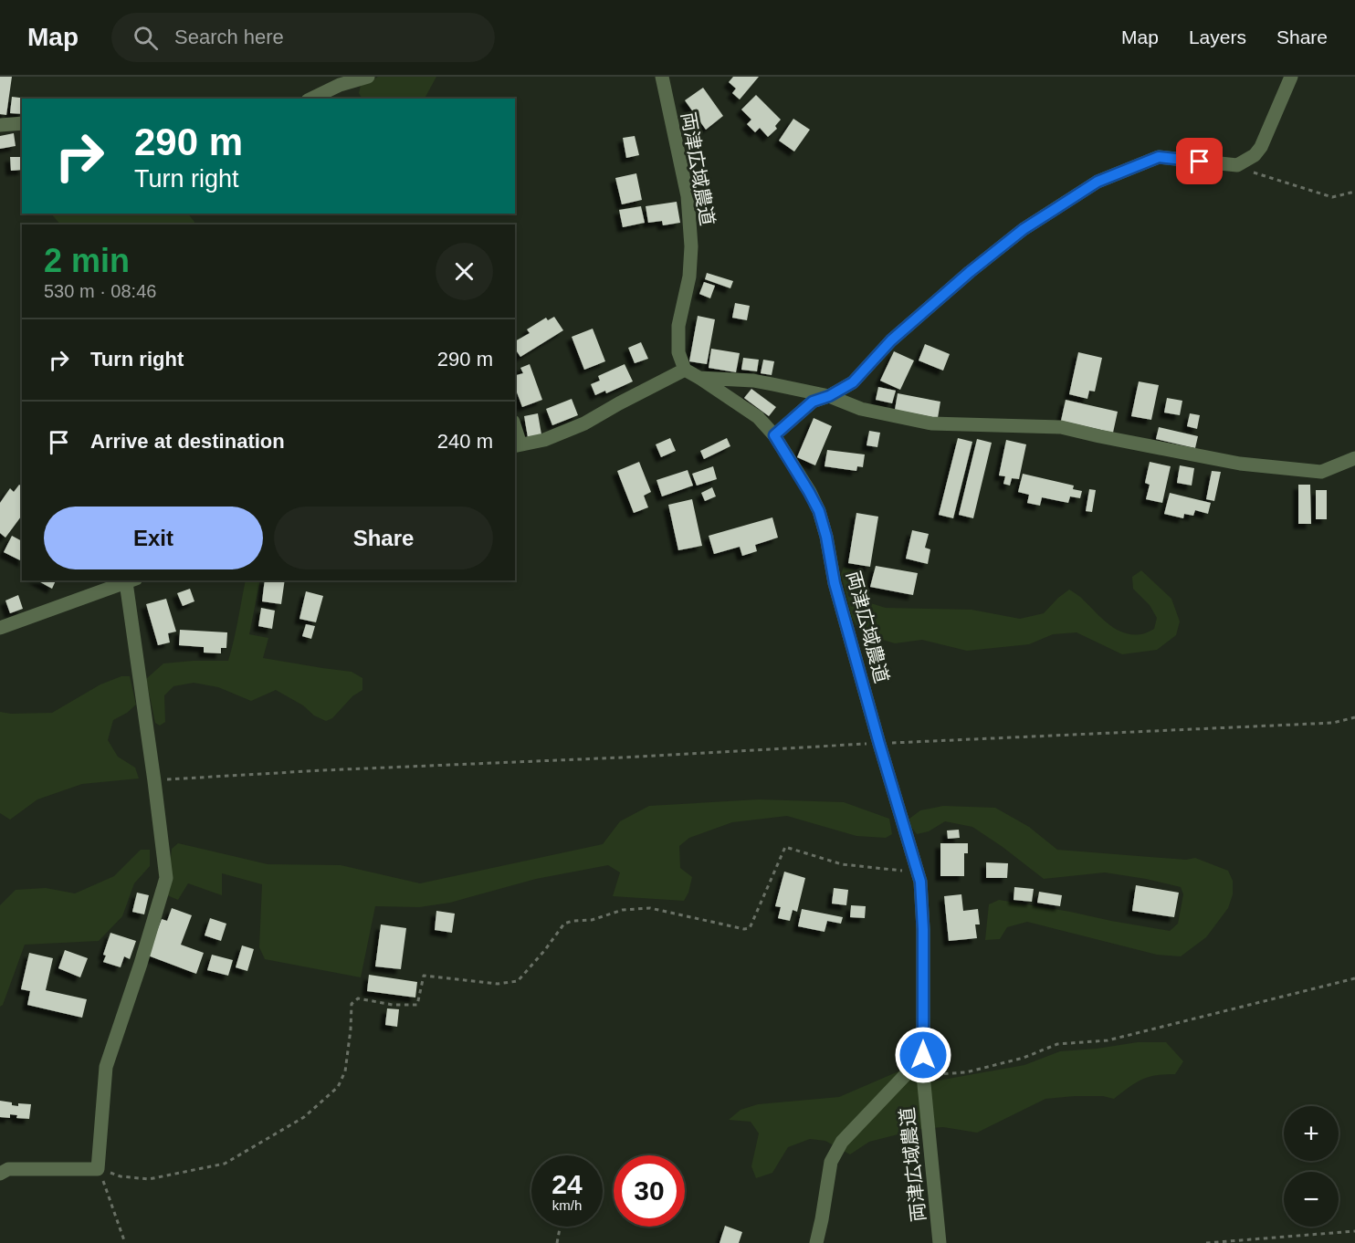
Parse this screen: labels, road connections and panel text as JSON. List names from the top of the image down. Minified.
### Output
{"streets":{"street":["両津広域農道"]},"page":{"header":"Map","search":"Search here","nav":["Map","Layers","Share"],"turn":["290 m","Turn right"],"heading":["2 min","530 m · 08:46"],"list":[{"name":"Turn right","value":"290 m"},{"name":"Arrive at destination","value":"240 m"}],"buttons":["Exit","Share"],"map_buttons":["+","−"],"speed":"24 km/h","limit":"30"}}
